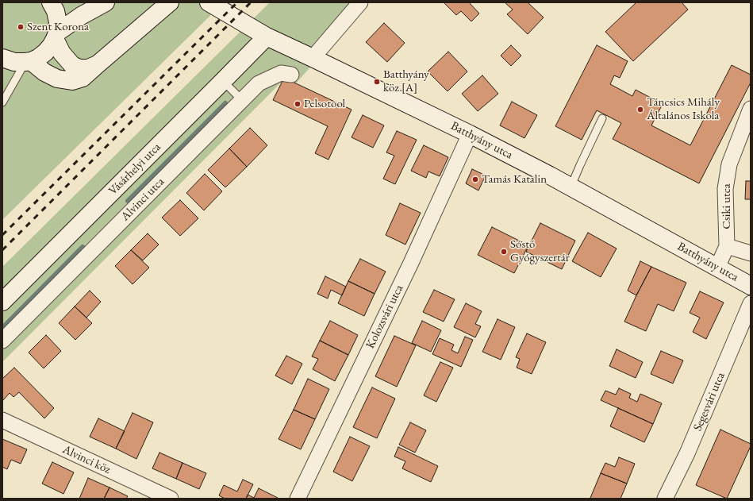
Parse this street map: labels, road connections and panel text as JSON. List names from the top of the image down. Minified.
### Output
{"streets":{"street":["Batthyány utca","Vásárhelyi utca","Alvinci utca","Csiki utca","Kolozsvári utca","Segesvári utca","Alvinci köz"]},"crossings":[["Batthyány utca","Vásárhelyi utca"],["Batthyány utca","Csiki utca"],["Batthyány utca","Kolozsvári utca"]],"places":["Szent Korona","Batthyány köz [A]","Pelsotool","Táncsics Mihály Általános Iskola","Tamás Katalin","Sóstó Gyógyszertár"]}
